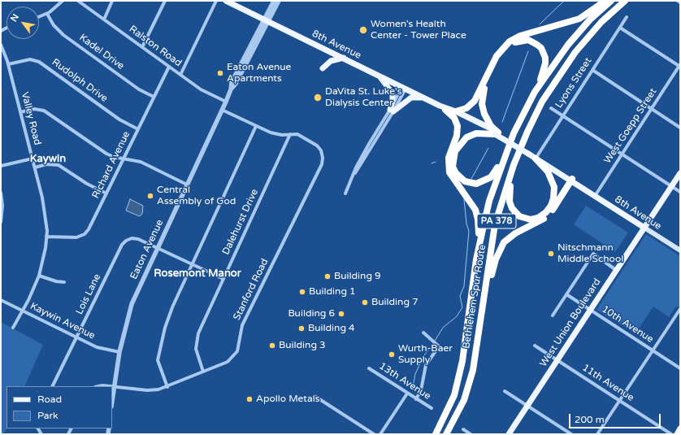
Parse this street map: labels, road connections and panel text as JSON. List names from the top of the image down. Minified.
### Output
{"streets":{"highway":["PA 378","Bethlehem Spur Route"],"main road":["8th Avenue","West Union Boulevard"],"street":["Ralston Road","Kadel Drive","Rudolph Drive","Lyons Street","Valley Road","West Goepp Street","Richard Avenue","Dalehurst Drive","Eaton Avenue","Stanford Road","Lois Lane","Kaywin Avenue","10th Avenue","13th Avenue","11th Avenue"]},"crossings":[["8th Avenue","Lyons Street"],["8th Avenue","West Goepp Street"],["8th Avenue","Eaton Avenue"],["8th Avenue","West Union Boulevard"],["Ralston Road","Richard Avenue"],["Ralston Road","Eaton Avenue"],["Kadel Drive","Richard Avenue"],["Rudolph Drive","Valley Road"],["Rudolph Drive","Richard Avenue"],["Valley Road","Richard Avenue"],["Valley Road","Kaywin Avenue"],["Dalehurst Drive","Stanford Road"],["Dalehurst Drive","Lois Lane"],["Eaton Avenue","Stanford Road"],["Eaton Avenue","Lois Lane"],["Eaton Avenue","Kaywin Avenue"],["Lois Lane","Kaywin Avenue"],["West Union Boulevard","10th Avenue"],["West Union Boulevard","11th Avenue"]],"districts":["Kaywin","Rosemont Manor"],"places":["Women’s Health Center - Tower Place","Eaton Avenue Apartments","DaVita St. Luke's Dialysis Center","Central Assembly of God","Nitschmann Middle School","Building 9","Building 1","Building 7","Building 6","Building 4","Building 3","Wurth-Baer Supply","Apollo Metals"],"legend":["Road","Park"],"scale_bar":"200 m","north":"top left"}
